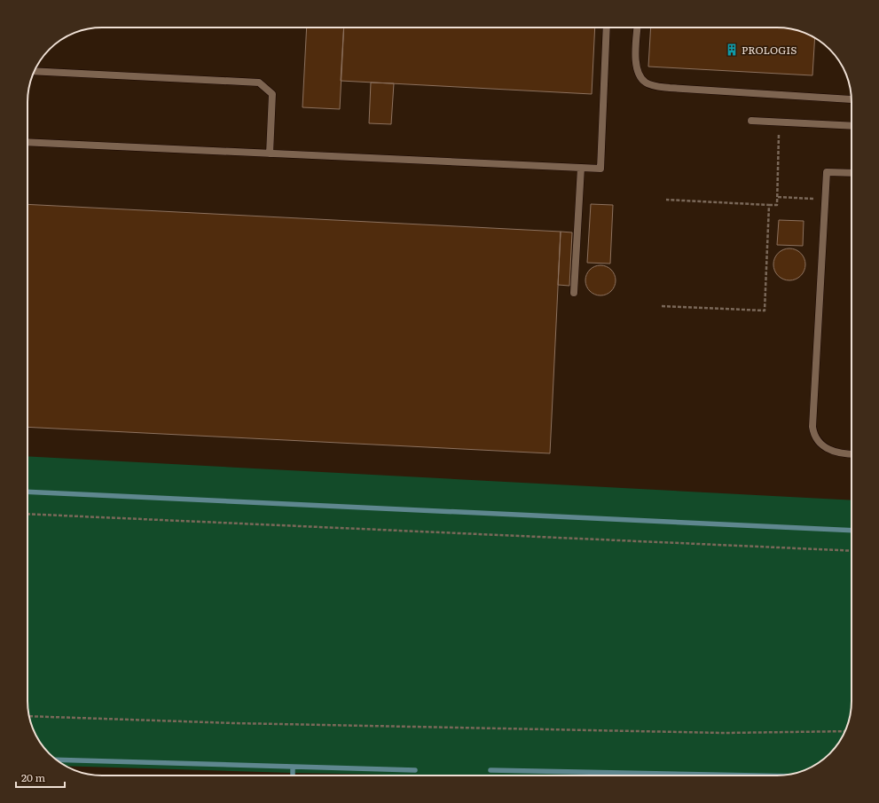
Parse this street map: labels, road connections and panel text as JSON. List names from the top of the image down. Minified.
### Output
{"places":{"building":["PROLOGIS"]},"scale_bar":"20 m"}
